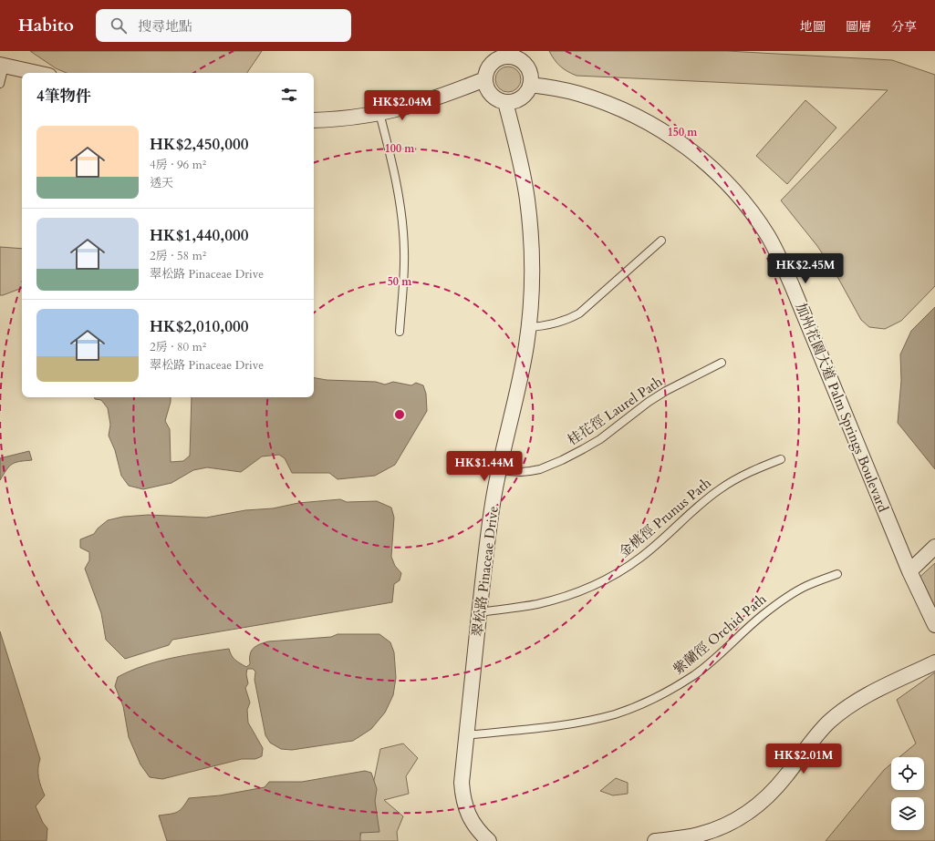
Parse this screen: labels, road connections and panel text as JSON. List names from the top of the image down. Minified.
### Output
{"streets":{"street":["加州花園大道 Palm Springs Boulevard","翠松路 Pinaceae Drive"],"lane":["桂花徑 Laurel Path","金桃徑 Prunus Path","紫蘭徑 Orchid Path"]},"crossings":[["加州花園大道 Palm Springs Boulevard","翠松路 Pinaceae Drive"],["桂花徑 Laurel Path","翠松路 Pinaceae Drive"],["金桃徑 Prunus Path","翠松路 Pinaceae Drive"],["翠松路 Pinaceae Drive","紫蘭徑 Orchid Path"]],"page":{"header":"Habito","search":"搜尋地點","nav":["地圖","圖層","分享"],"heading":"4筆物件","price":["HK$2.04M","HK$2.45M","HK$1.44M","HK$2.01M"],"list":[{"name":"HK$2,450,000","note":"4房 · 96 m² · 透天"},{"name":"HK$1,440,000","note":"2房 · 58 m² · 翠松路 Pinaceae Drive"},{"name":"HK$2,010,000","note":"2房 · 80 m² · 翠松路 Pinaceae Drive"}]},"rings":["150 m","100 m","50 m"]}
